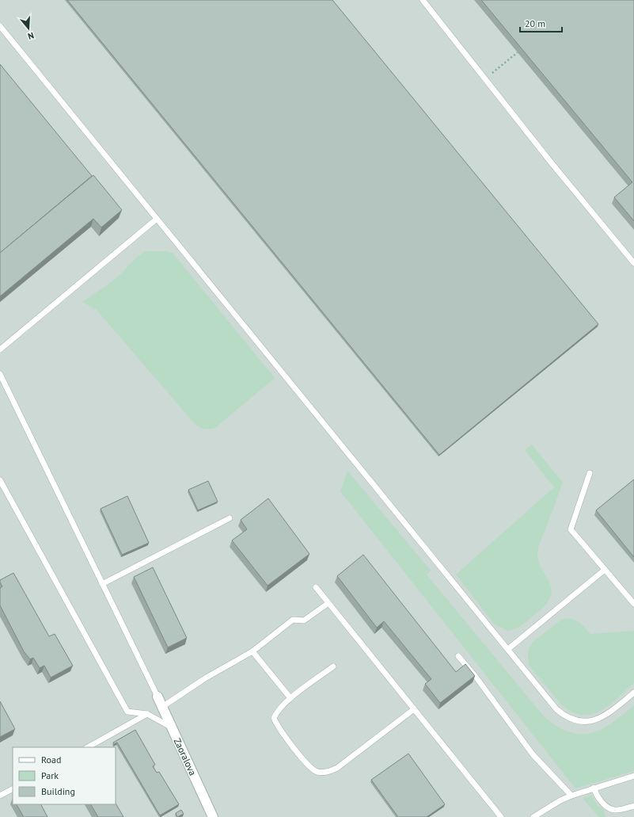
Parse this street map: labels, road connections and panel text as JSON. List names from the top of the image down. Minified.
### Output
{"streets":{"street":["Zaoralova"]},"legend":["Road","Park","Building"],"scale_bar":"20 m","north":"bottom"}
